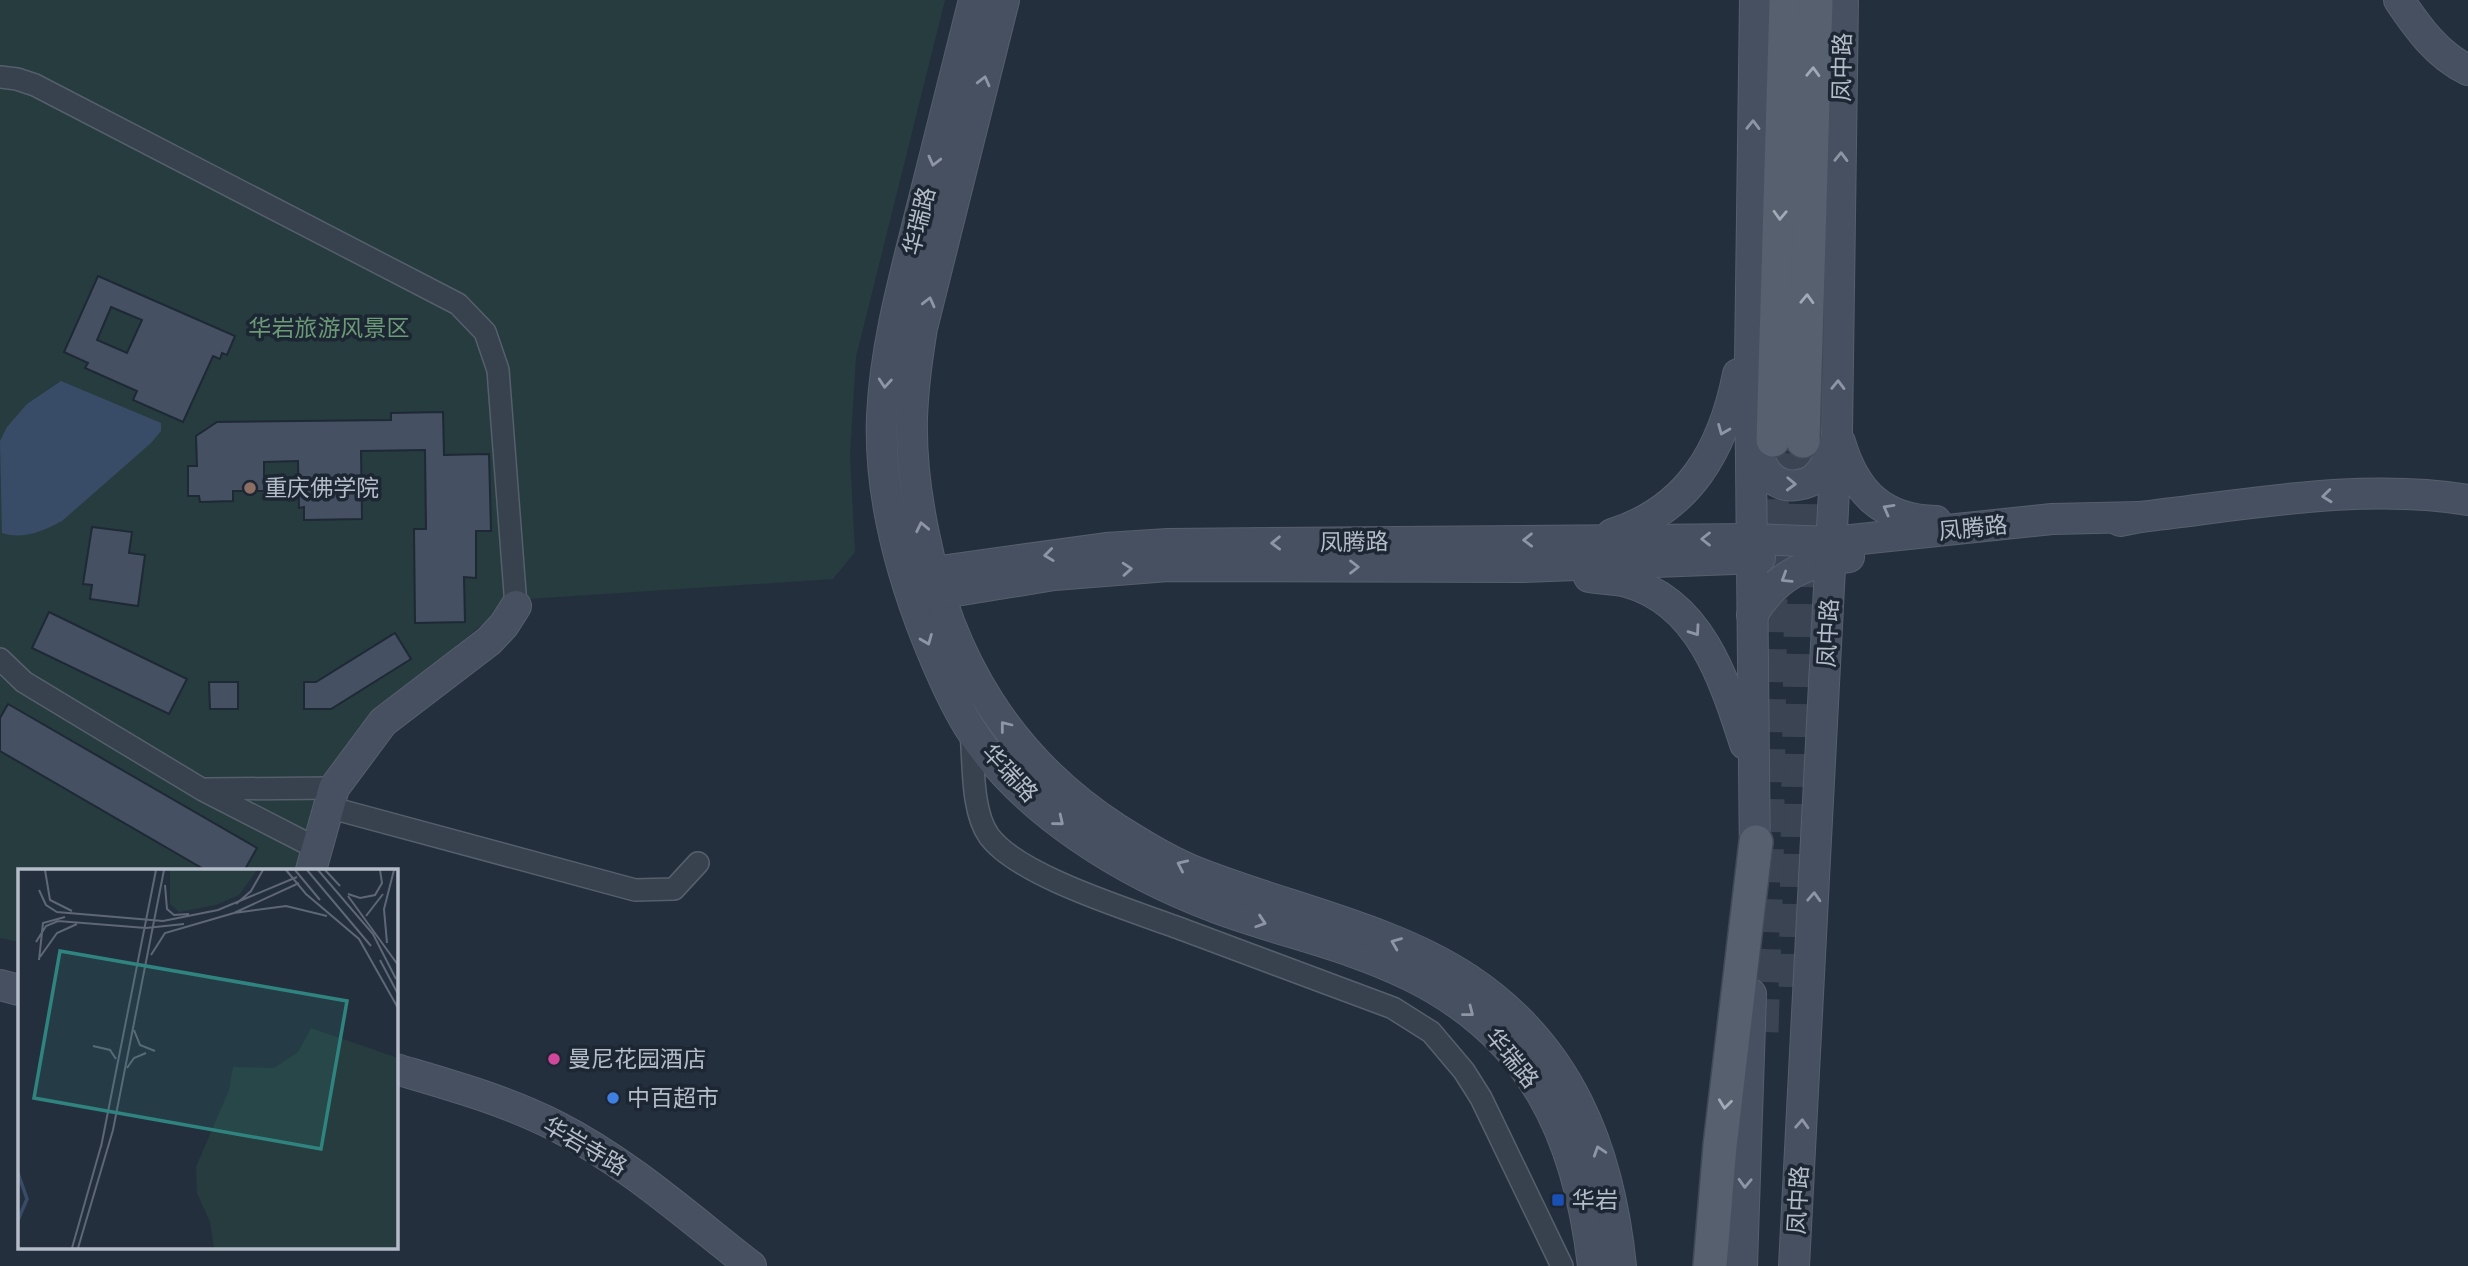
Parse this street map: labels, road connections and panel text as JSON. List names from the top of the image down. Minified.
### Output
{"streets":{"street":["凤中路","华瑞路","凤腾路","华岩寺路"]},"crossings":[["凤中路","凤腾路"],["华瑞路","凤腾路"]],"parks":["华岩旅游风景区"],"places":{"other":["重庆佛学院","曼尼花园酒店","中百超市"],"transit":["华岩"]}}
